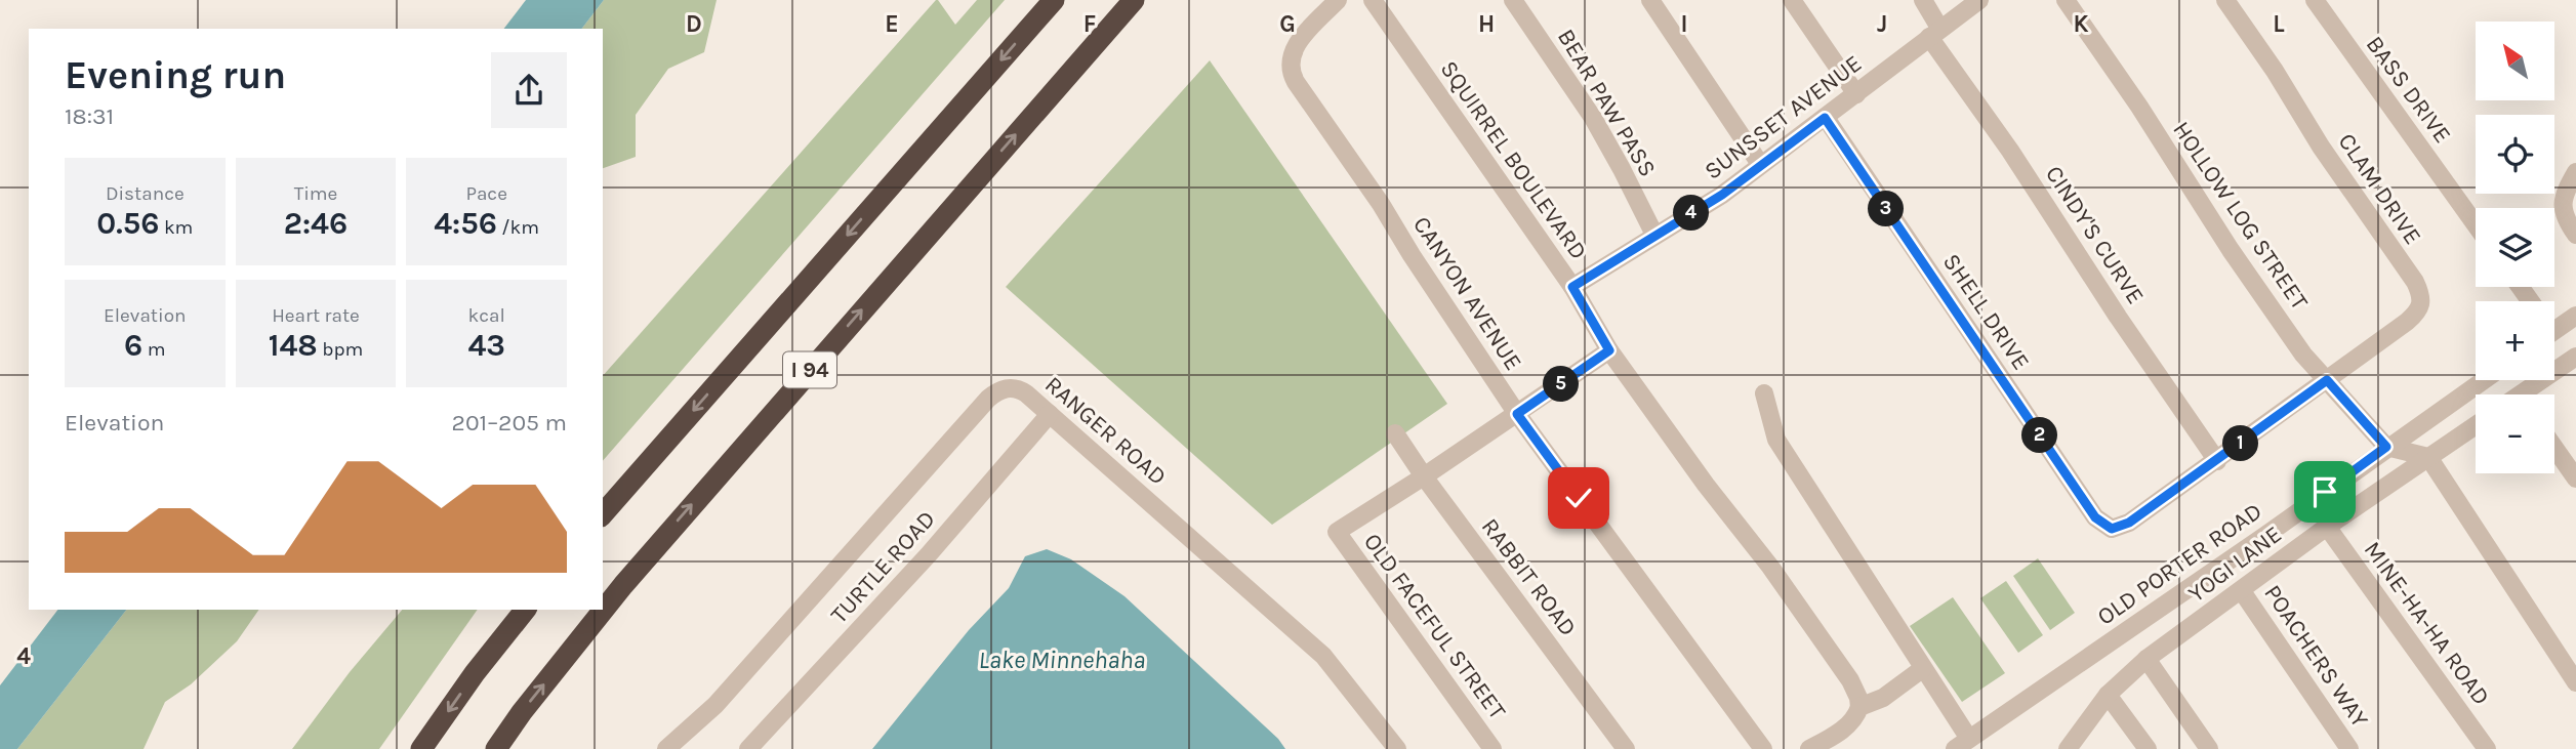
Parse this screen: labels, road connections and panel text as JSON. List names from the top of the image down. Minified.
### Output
{"streets":{"highway":["I 94"],"street":["BASS DRIVE","BEAR PAW PASS","SUNSSET AVENUE","SQUIRREL BOULEVARD","CLAM DRIVE","HOLLOW LOG STREET","CINDY'S CURVE","CANYON AVENUE","SHELL DRIVE","RANGER ROAD","OLD PORTER ROAD","YOGI LANE","TURTLE ROAD","RABBIT ROAD","MINE-HA-HA ROAD","OLD FACEFUL STREET","POACHERS WAY"]},"crossings":[["BEAR PAW PASS","SUNSSET AVENUE"],["SUNSSET AVENUE","SQUIRREL BOULEVARD"],["SUNSSET AVENUE","CINDY'S CURVE"],["SUNSSET AVENUE","SHELL DRIVE"],["SQUIRREL BOULEVARD","OLD FACEFUL STREET"],["CLAM DRIVE","HOLLOW LOG STREET"],["CLAM DRIVE","CINDY'S CURVE"],["CLAM DRIVE","SHELL DRIVE"],["HOLLOW LOG STREET","OLD PORTER ROAD"],["CANYON AVENUE","OLD FACEFUL STREET"],["RANGER ROAD","TURTLE ROAD"],["YOGI LANE","MINE-HA-HA ROAD"],["YOGI LANE","POACHERS WAY"],["RABBIT ROAD","OLD FACEFUL STREET"]],"water":["Lake Minnehaha"],"north":"top left","page":{"map_buttons":["+","−"],"heading":["Evening run","18:31"],"stats":[["Distance","0.56 km"],["Time","2:46"],["Pace","4:56 /km"],["Elevation","6 m"],["Heart rate","148 bpm"],["kcal","43"]],"pins":["3","4","5","2","1"],"chart":["Elevation","201–205 m"]},"grid":{"columns":["D","E","F","G","H","I","J","K","L"],"rows":["4"]}}
